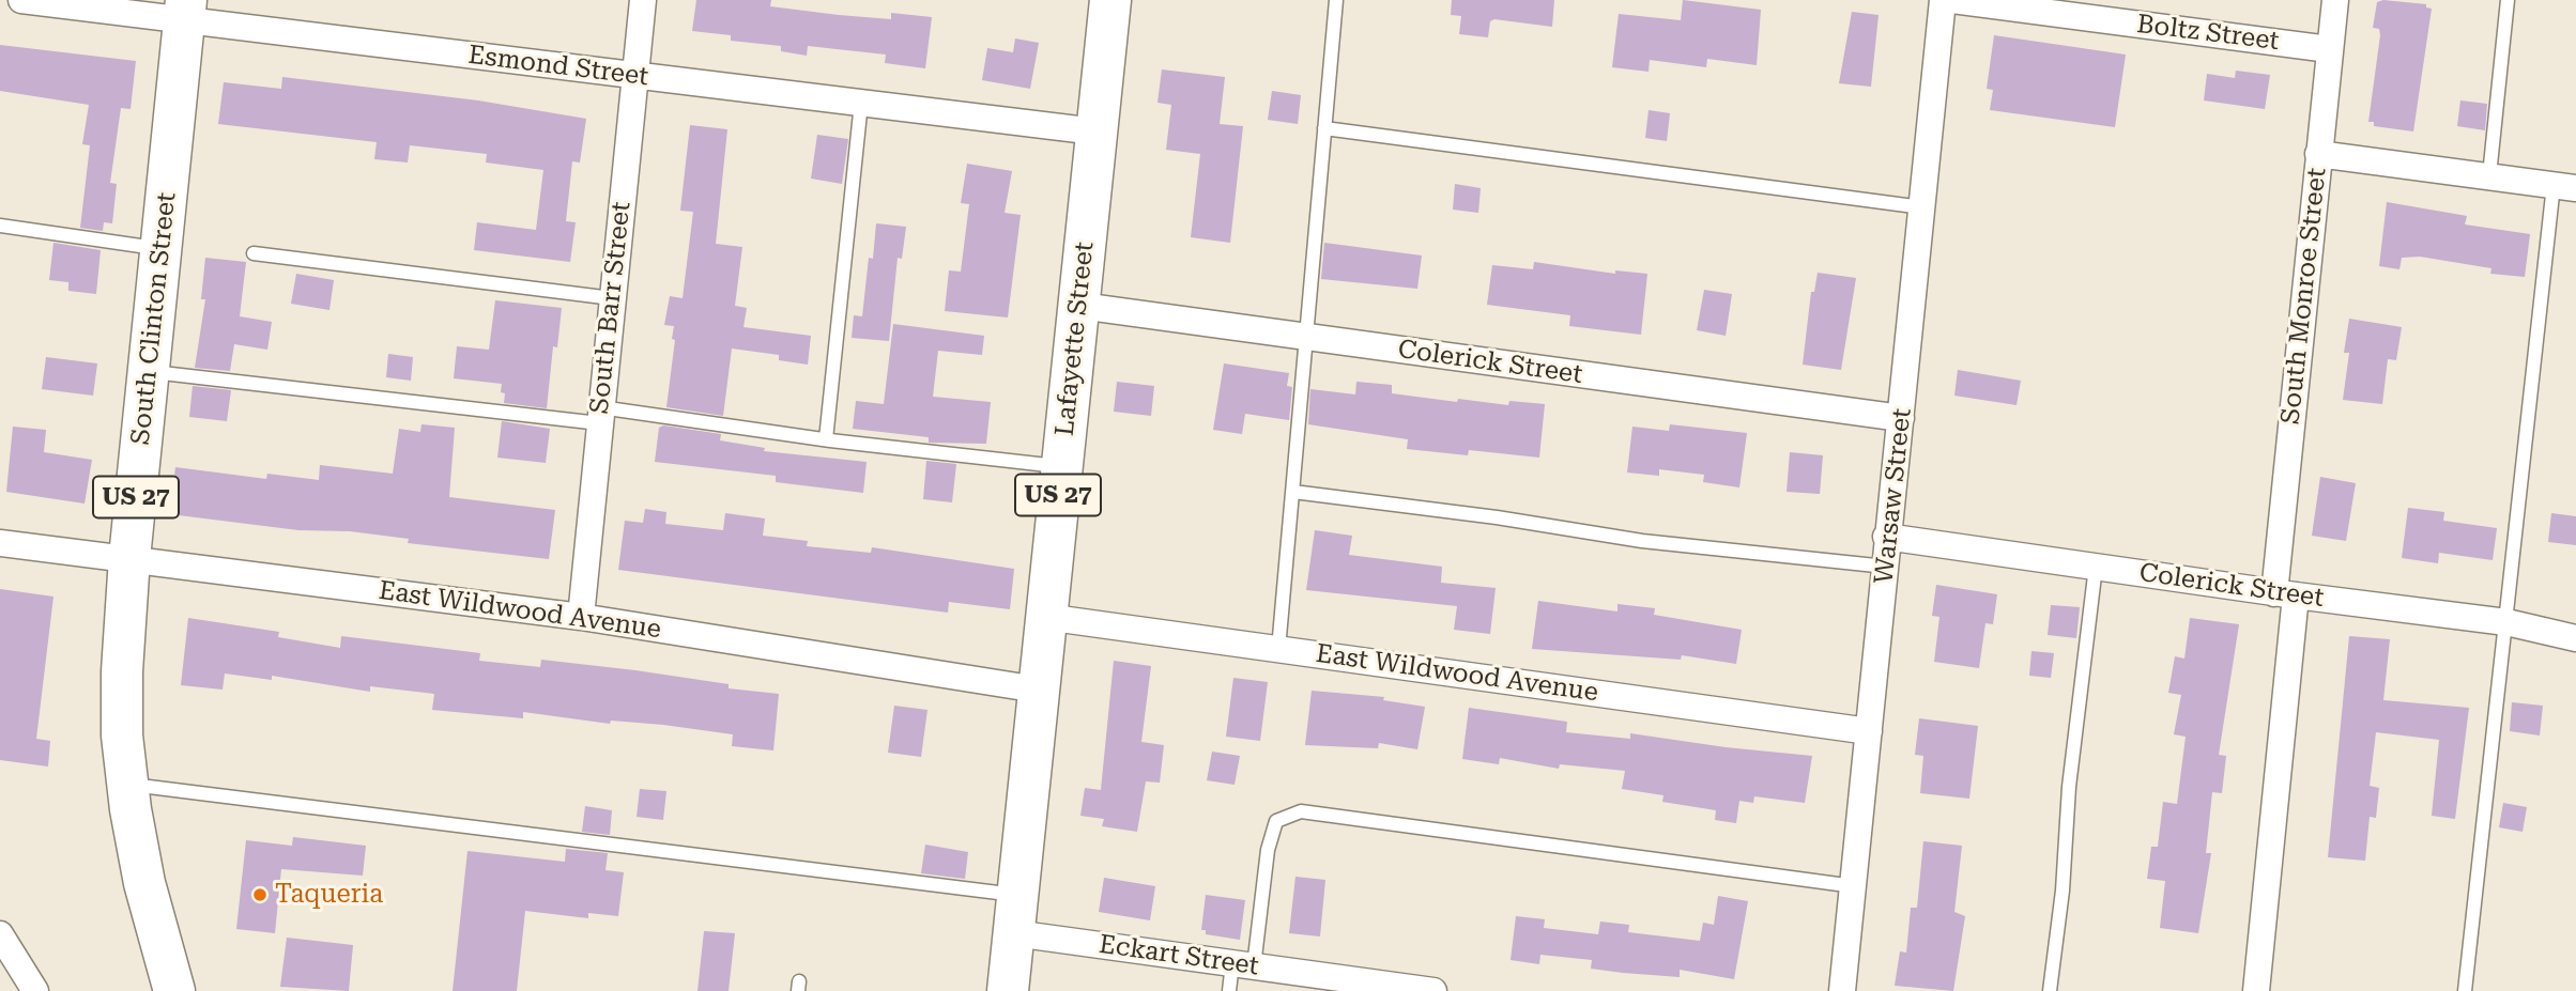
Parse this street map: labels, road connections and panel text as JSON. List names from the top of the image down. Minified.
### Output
{"streets":{"highway":["South Clinton Street","Lafayette Street","US 27"],"street":["Boltz Street","Esmond Street","South Monroe Street","South Barr Street","Colerick Street","Warsaw Street","East Wildwood Avenue","Eckart Street"]},"crossings":[["Boltz Street","South Monroe Street"],["Esmond Street","South Barr Street"],["Esmond Street","South Clinton Street"],["Esmond Street","Lafayette Street"],["South Monroe Street","Colerick Street"],["South Barr Street","East Wildwood Avenue"],["South Clinton Street","East Wildwood Avenue"],["Lafayette Street","Colerick Street"],["Lafayette Street","East Wildwood Avenue"],["Lafayette Street","Eckart Street"],["Colerick Street","Warsaw Street"],["Warsaw Street","East Wildwood Avenue"]],"places":["Taqueria"]}
